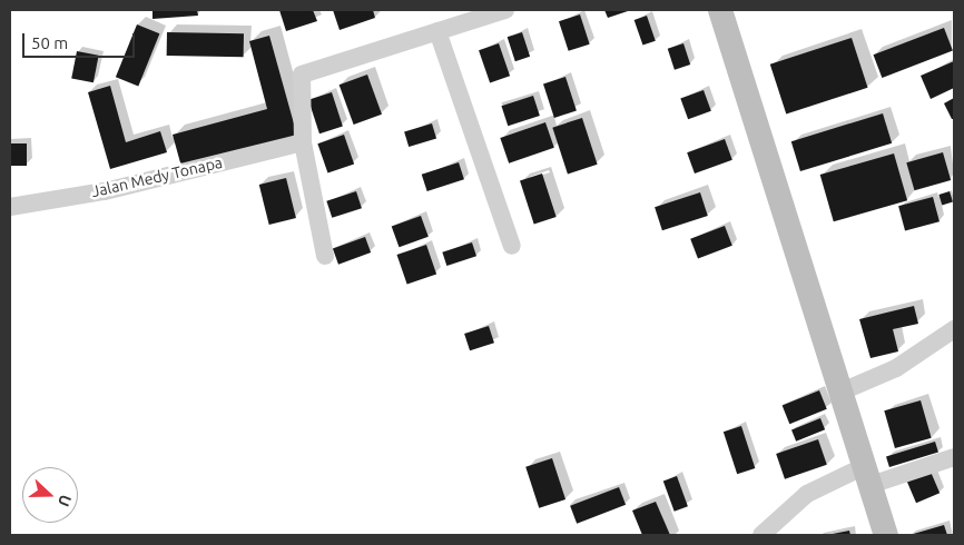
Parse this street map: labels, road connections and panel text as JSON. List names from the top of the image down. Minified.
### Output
{"streets":{"street":["Jalan Medy Tonapa"]},"scale_bar":"50 m","north":"right"}
